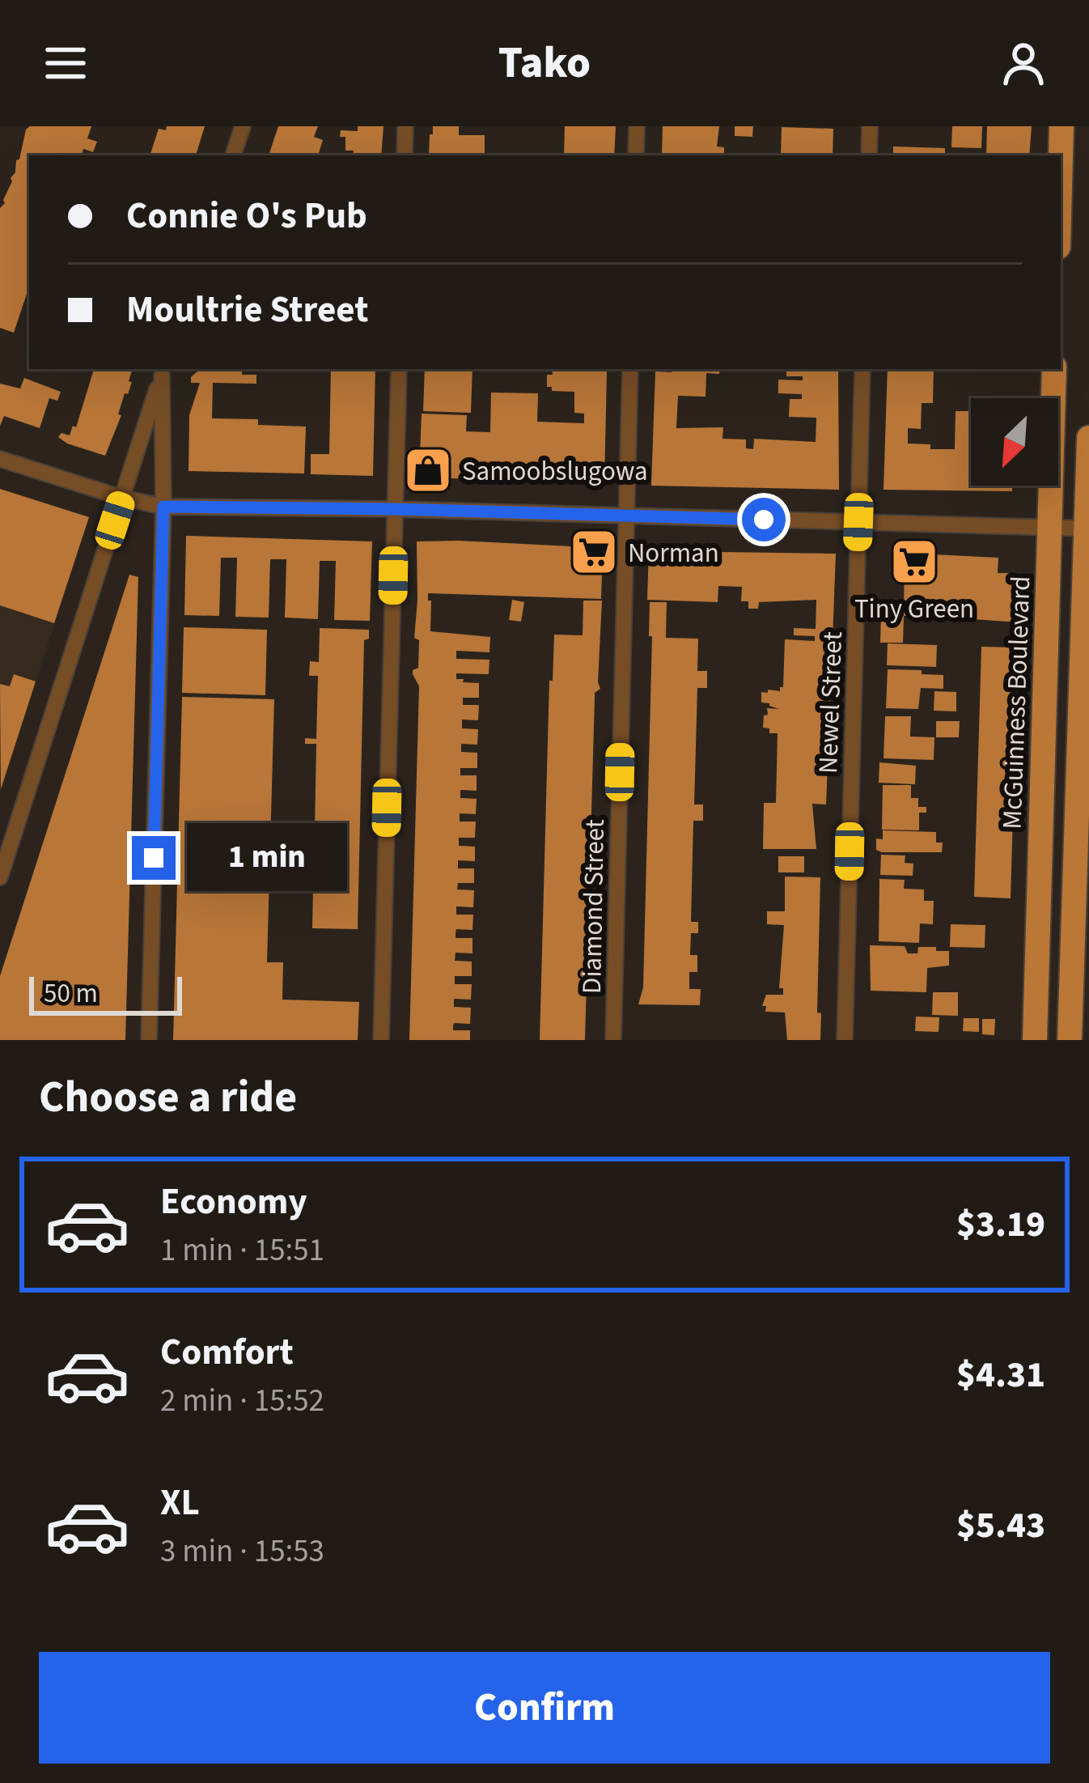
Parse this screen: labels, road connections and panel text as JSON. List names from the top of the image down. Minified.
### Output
{"streets":{"main road":["McGuinness Boulevard"],"street":["Newel Street","Diamond Street"]},"places":{"shop":["Samoobslugowa"],"supermarket":["Norman","Tiny Green"]},"scale_bar":"50 m","north":"bottom left","page":{"header":"Tako","banner":["Connie O's Pub","Moultrie Street"],"bubble":"1 min","scale":"50 m","heading":"Choose a ride","list":[{"name":"Economy","note":"1 min · 15:51","value":"$3.19"},{"name":"Comfort","note":"2 min · 15:52","value":"$4.31"},{"name":"XL","note":"3 min · 15:53","value":"$5.43"}],"buttons":"Confirm"}}
